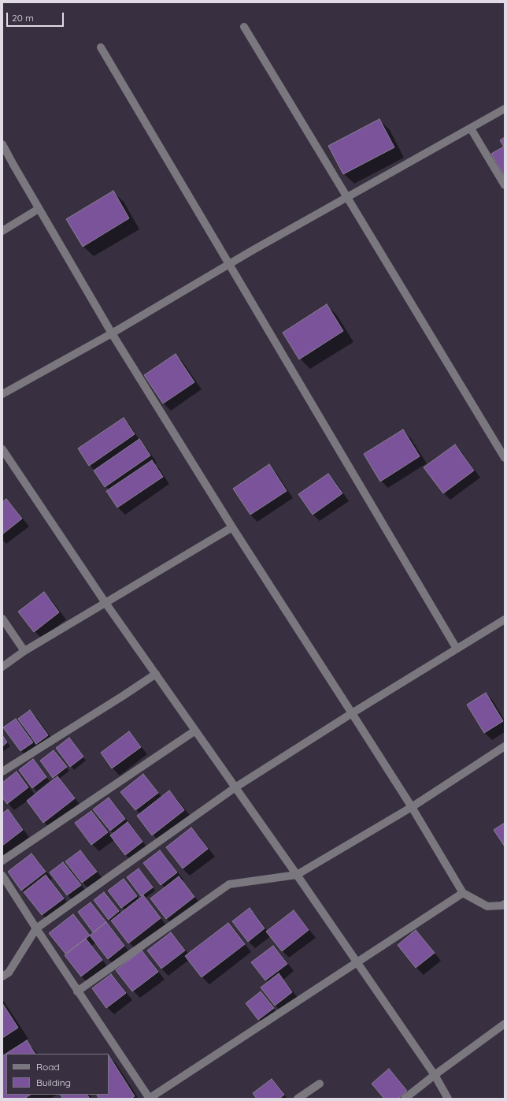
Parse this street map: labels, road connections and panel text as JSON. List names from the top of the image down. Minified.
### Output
{"legend":["Road","Building"],"scale_bar":"20 m"}
